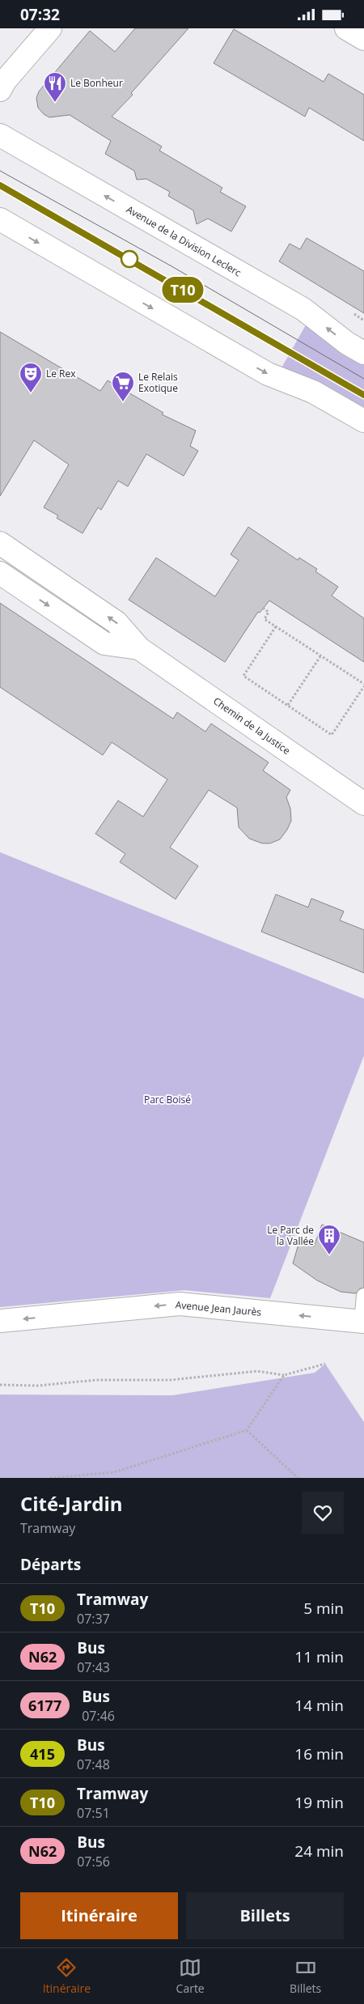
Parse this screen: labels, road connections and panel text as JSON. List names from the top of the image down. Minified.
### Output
{"streets":{"street":["Avenue de la Division Leclerc","Chemin de la Justice","Avenue Jean Jaurès"]},"one_way":["Avenue Jean Jaurès"],"parks":["Parc Boisé"],"places":{"restaurant":["Le Bonheur"],"theatre":["Le Rex"],"supermarket":["Le Relais Exotique"],"building":["Le Parc de la Vallée"]},"lines":["tram line T10"],"page":{"status":"07:32","on_map":"T10","heading":[["Cité-Jardin","Tramway"],"Départs"],"list":[{"mark":"T10","name":"Tramway","note":"07:37","value":"5 min"},{"mark":"N62","name":"Bus","note":"07:43","value":"11 min"},{"mark":"6177","name":"Bus","note":"07:46","value":"14 min"},{"mark":"415","name":"Bus","note":"07:48","value":"16 min"},{"mark":"T10","name":"Tramway","note":"07:51","value":"19 min"},{"mark":"N62","name":"Bus","note":"07:56","value":"24 min"}],"buttons":["Itinéraire","Billets"],"tabs":["Itinéraire","Carte","Billets"]}}
